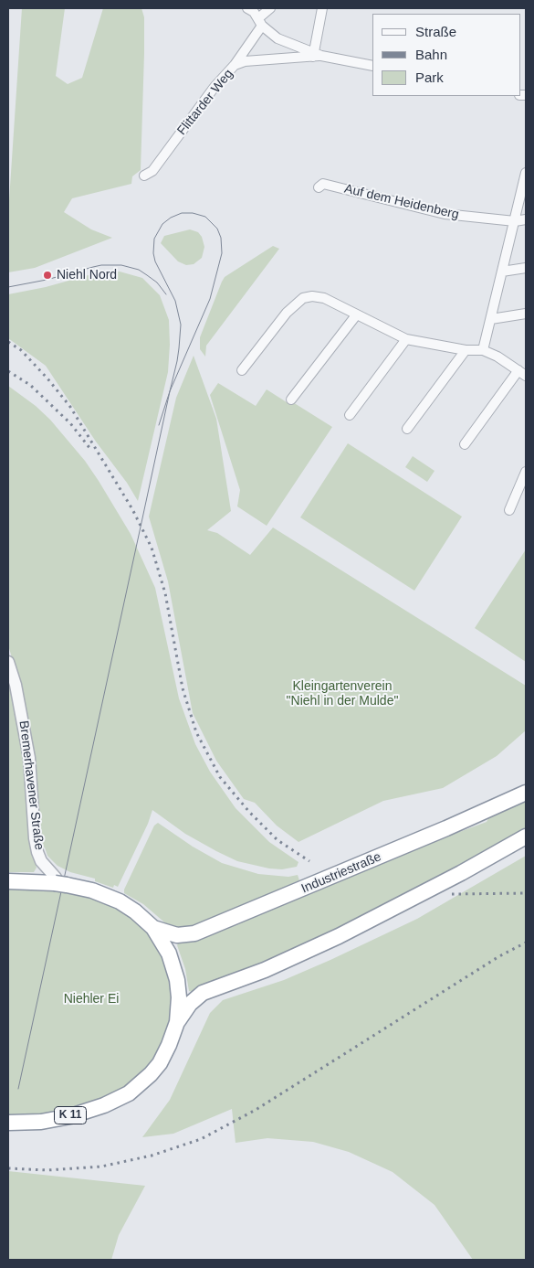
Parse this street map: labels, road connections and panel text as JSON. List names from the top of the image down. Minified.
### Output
{"streets":{"highway":["Industriestraße","K 11"],"street":["Flittarder Weg","Auf dem Heidenberg","Bremerhavener Straße"]},"crossings":[["Bremerhavener Straße","K 11"],["Industriestraße","K 11"]],"parks":["Kleingartenverein \"Niehl in der Mulde\"","Niehler Ei"],"places":["Niehl Nord"],"legend":["Straße","Bahn","Park"]}
